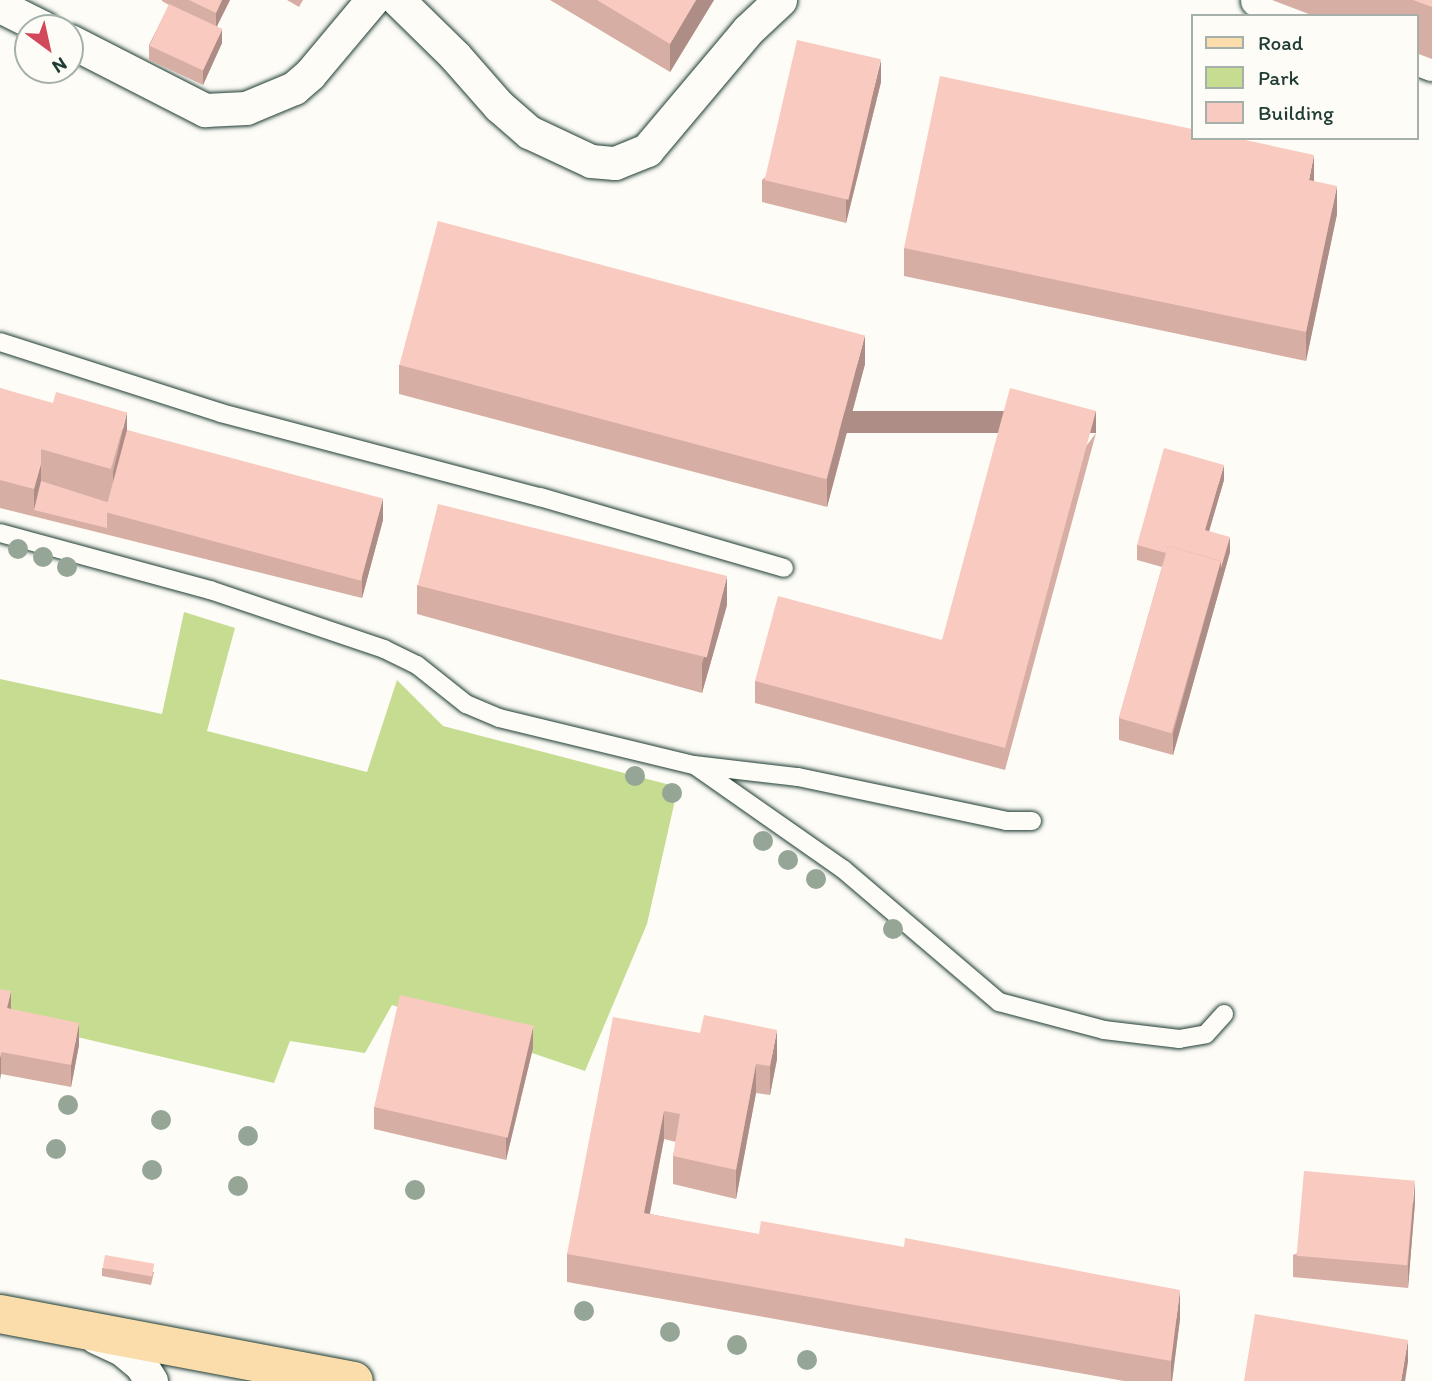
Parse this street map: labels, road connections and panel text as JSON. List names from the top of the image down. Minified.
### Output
{"legend":["Road","Park","Building"],"north":"bottom right"}
